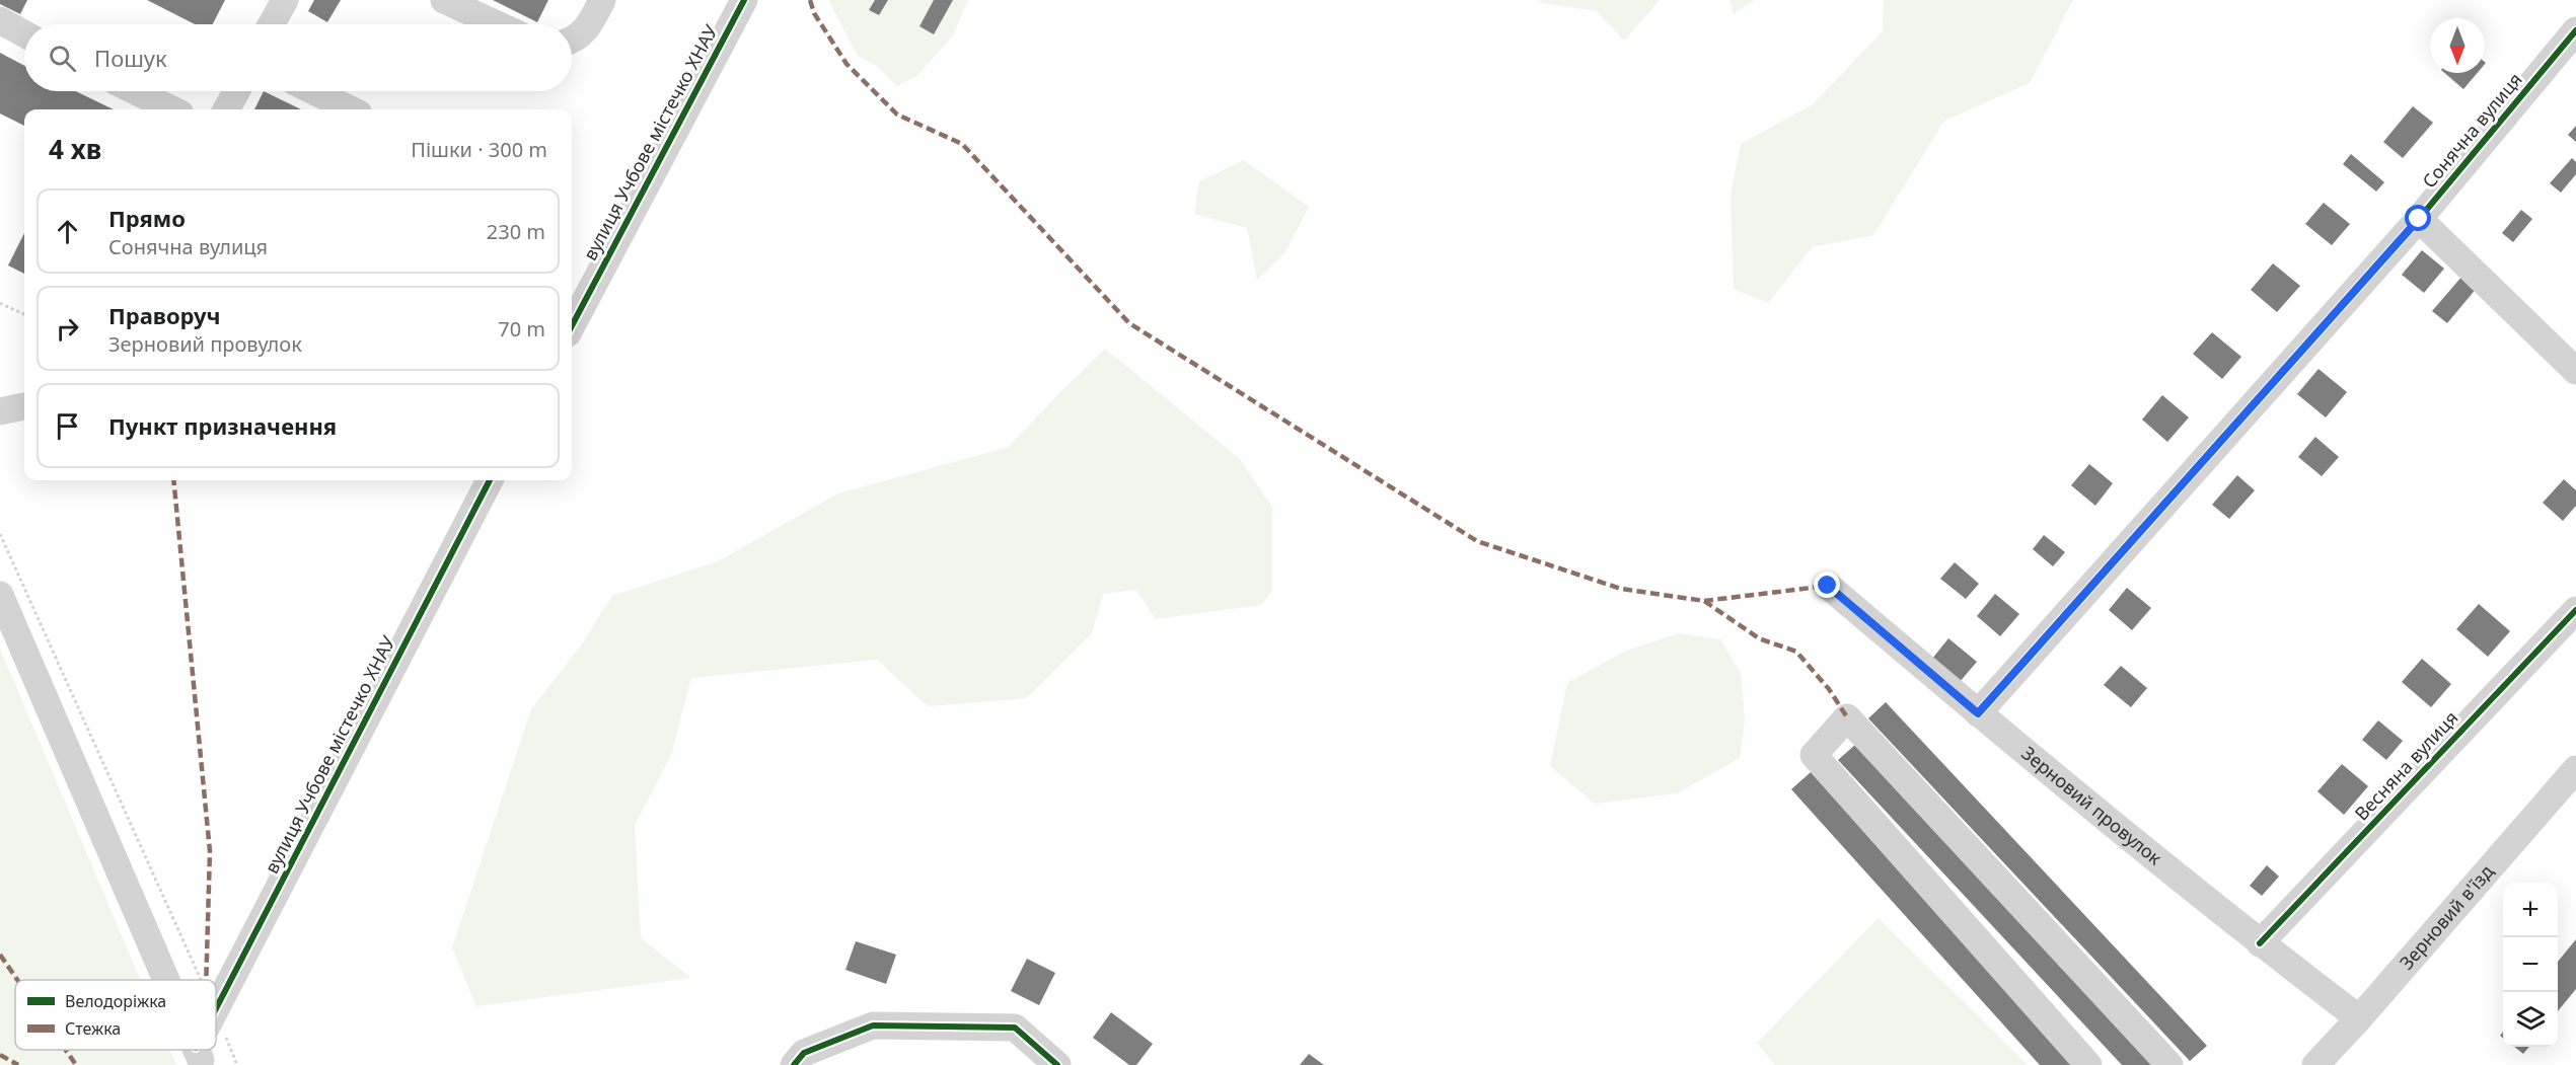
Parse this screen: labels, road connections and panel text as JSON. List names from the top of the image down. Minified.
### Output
{"streets":{"street":["Сонячна вулиця","вулиця Учбове містечко ХНАУ","Весняна вулиця","Зерновий провулок","Зерновий в'їзд"]},"crossings":[["Сонячна вулиця","Зерновий провулок"],["Весняна вулиця","Зерновий провулок"],["Зерновий провулок","Зерновий в'їзд"]],"legend":["Велодоріжка","Стежка"],"north":"bottom","page":{"search":"Пошук","heading":["4 хв","Пішки · 300 m"],"list":[["Прямо","Сонячна вулиця","230 m"],["Праворуч","Зерновий провулок","70 m"],"Пункт призначення"],"map_buttons":["+","−"]}}
